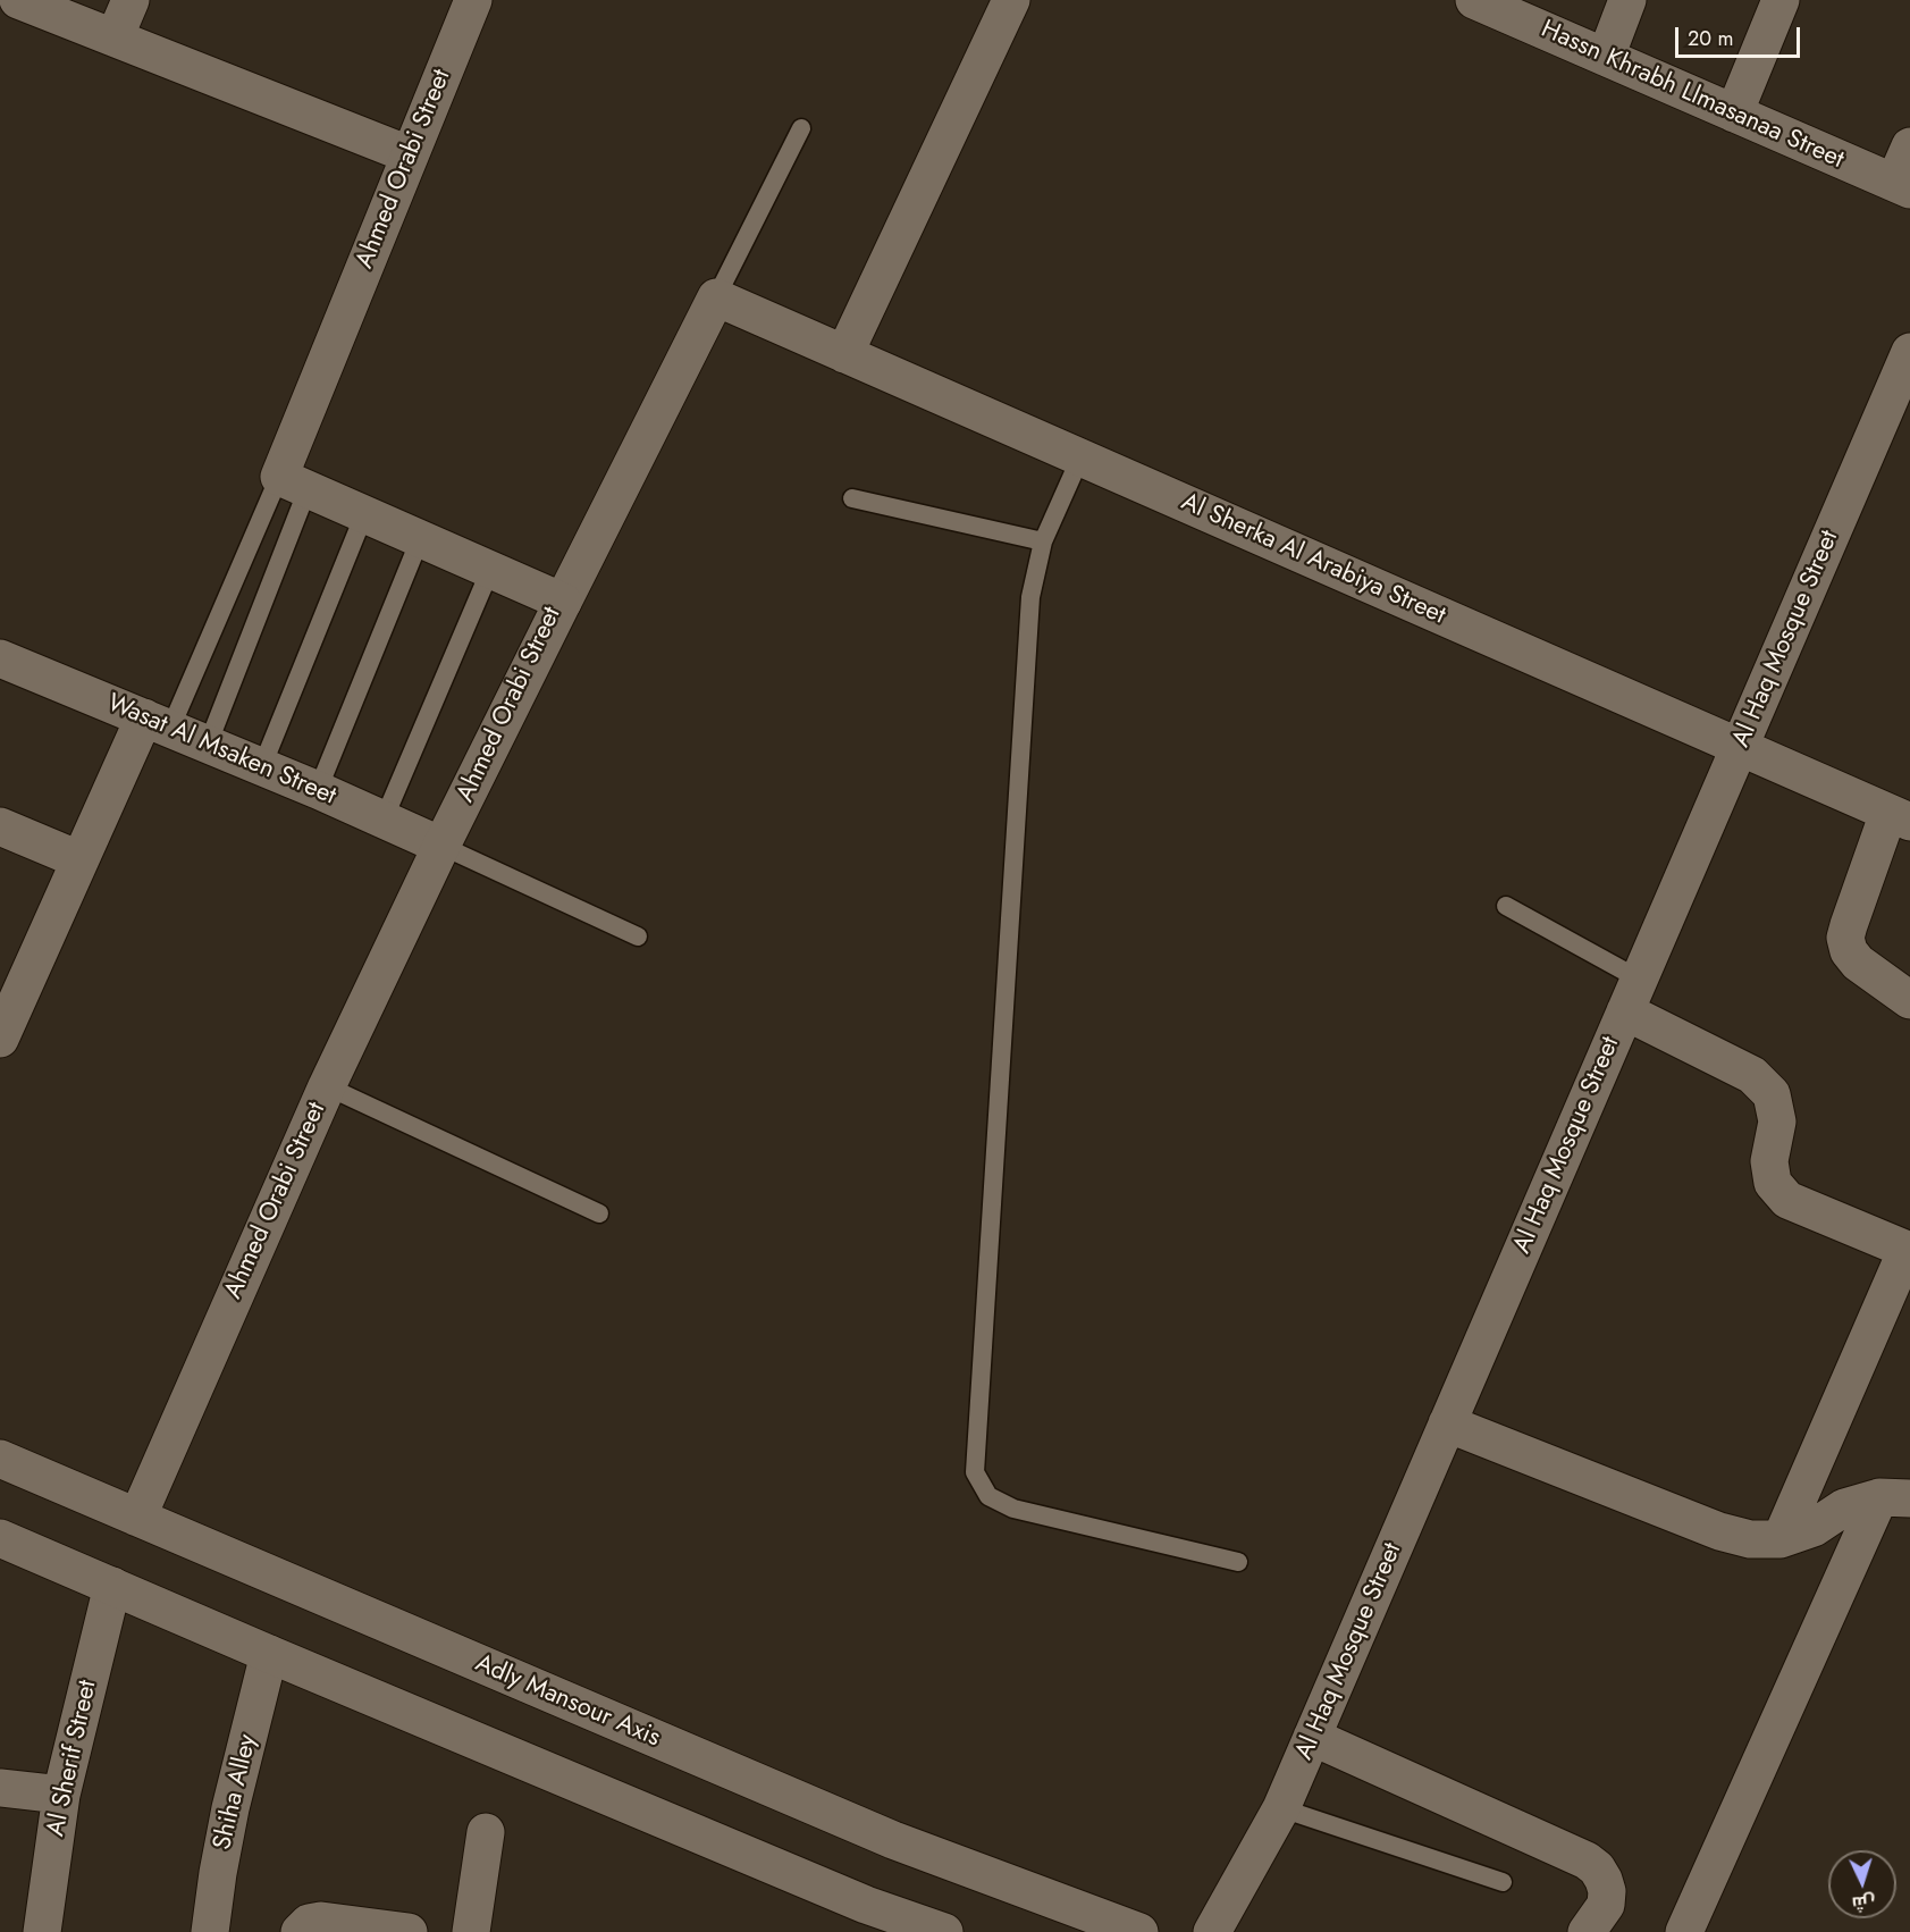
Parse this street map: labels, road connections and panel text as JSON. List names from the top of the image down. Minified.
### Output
{"streets":{"street":["Hassn Khrabh Llmasanaa Street","Ahmed Orabi Street","Al Sherka Al Arabiya Street","Al Haq Mosque Street","Wasat Al Msaken Street","Adly Mansour Axis","Al Sherif Street","Shiha Alley"]},"crossings":[["Ahmed Orabi Street","Wasat Al Msaken Street"],["Ahmed Orabi Street","Adly Mansour Axis"],["Al Sherka Al Arabiya Street","Al Haq Mosque Street"]],"scale_bar":"20 m","north":"bottom"}
